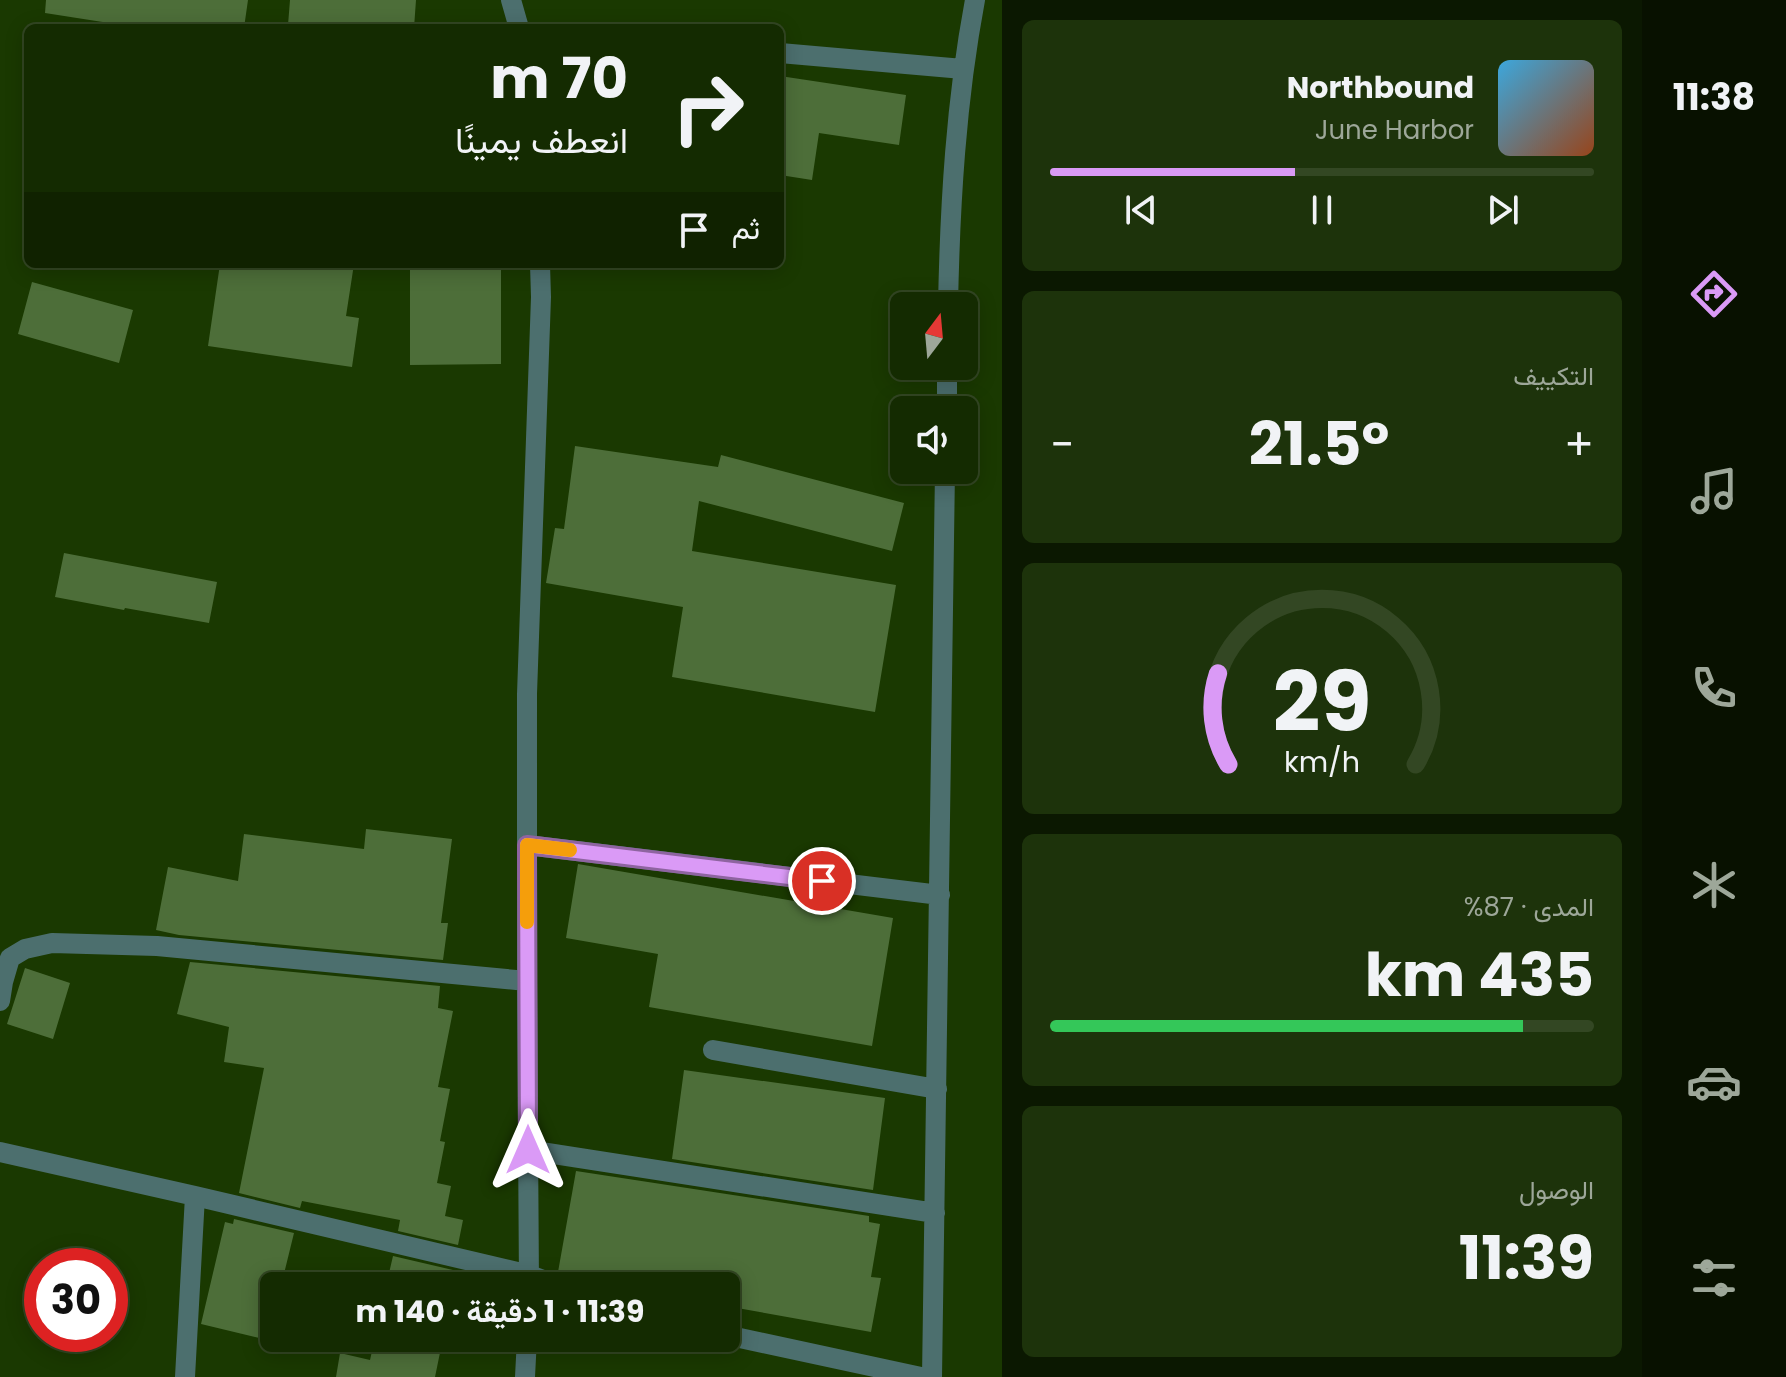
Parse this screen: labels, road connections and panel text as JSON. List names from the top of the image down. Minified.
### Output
{"north":"top","page":{"tabs":"11:38","turn":["70 m","انعطف يمينًا"],"song":["Northbound","June Harbor"],"then":"ثم","tile":["التكييف",["المدى · 87%","435 km"],["الوصول","11:39"]],"heat":["−","21.5°","+"],"limit":"30","trip":"11:39 · 1 دقيقة · 140 m","gauge":["29","km/h"]}}
